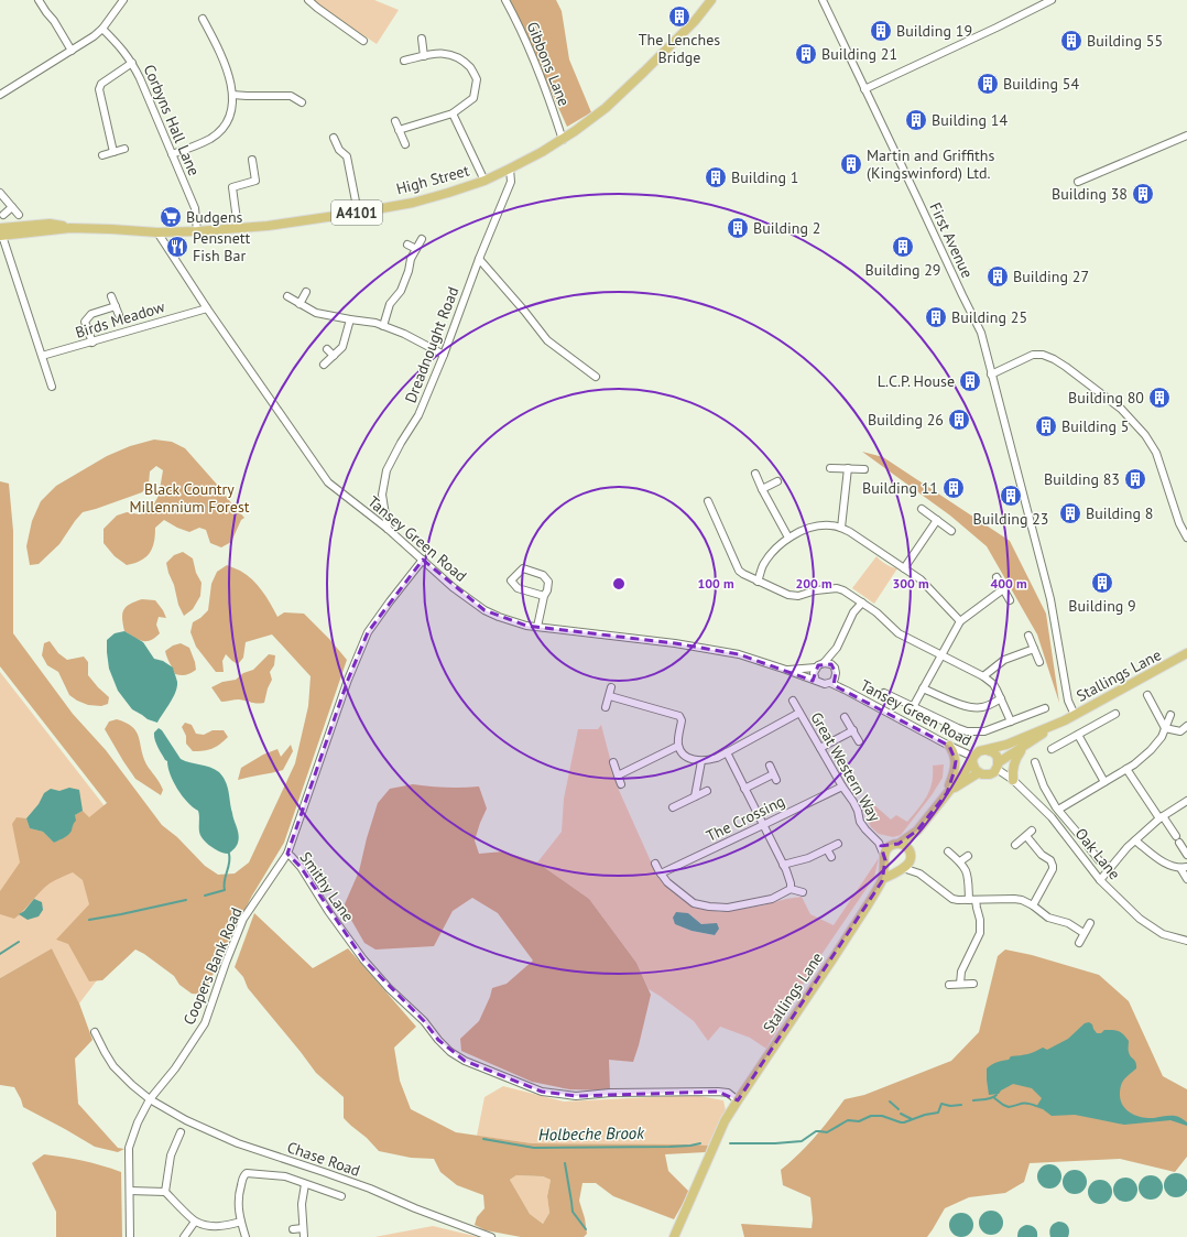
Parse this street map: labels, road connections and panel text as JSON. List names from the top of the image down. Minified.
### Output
{"streets":{"main road":["High Street","A4101","Stallings Lane"],"street":["Gibbons Lane","Corbyns Hall Lane","First Avenue","Birds Meadow","Dreadnought Road","Tansey Green Road","Great Western Way","The Crossing","Oak Lane","Smithy Lane","Coopers Bank Road","Chase Road"]},"crossings":[["Gibbons Lane","High Street"],["Corbyns Hall Lane","High Street"],["High Street","Dreadnought Road"],["High Street","Tansey Green Road"],["First Avenue","Stallings Lane"],["Birds Meadow","Tansey Green Road"],["Dreadnought Road","Tansey Green Road"],["Tansey Green Road","Oak Lane"],["Tansey Green Road","Smithy Lane"],["Stallings Lane","Smithy Lane"],["Great Western Way","The Crossing"],["Smithy Lane","Coopers Bank Road"],["Coopers Bank Road","Chase Road"]],"water":["Holbeche Brook"],"parks":["Black Country Millennium Forest"],"places":{"building":["The Lenches Bridge","Building 19","Building 55","Building 21","Building 54","Building 14","Martin and Griffiths (Kingswinford) Ltd.","Building 1","Building 38","Building 2","Building 29","Building 27","Building 25","L.C.P. House","Building 80","Building 26","Building 5","Building 83","Building 11","Building 23","Building 8","Building 9"],"supermarket":["Budgens"],"restaurant":["Pensnett Fish Bar"]},"rings":["100 m","200 m","300 m","400 m"]}
